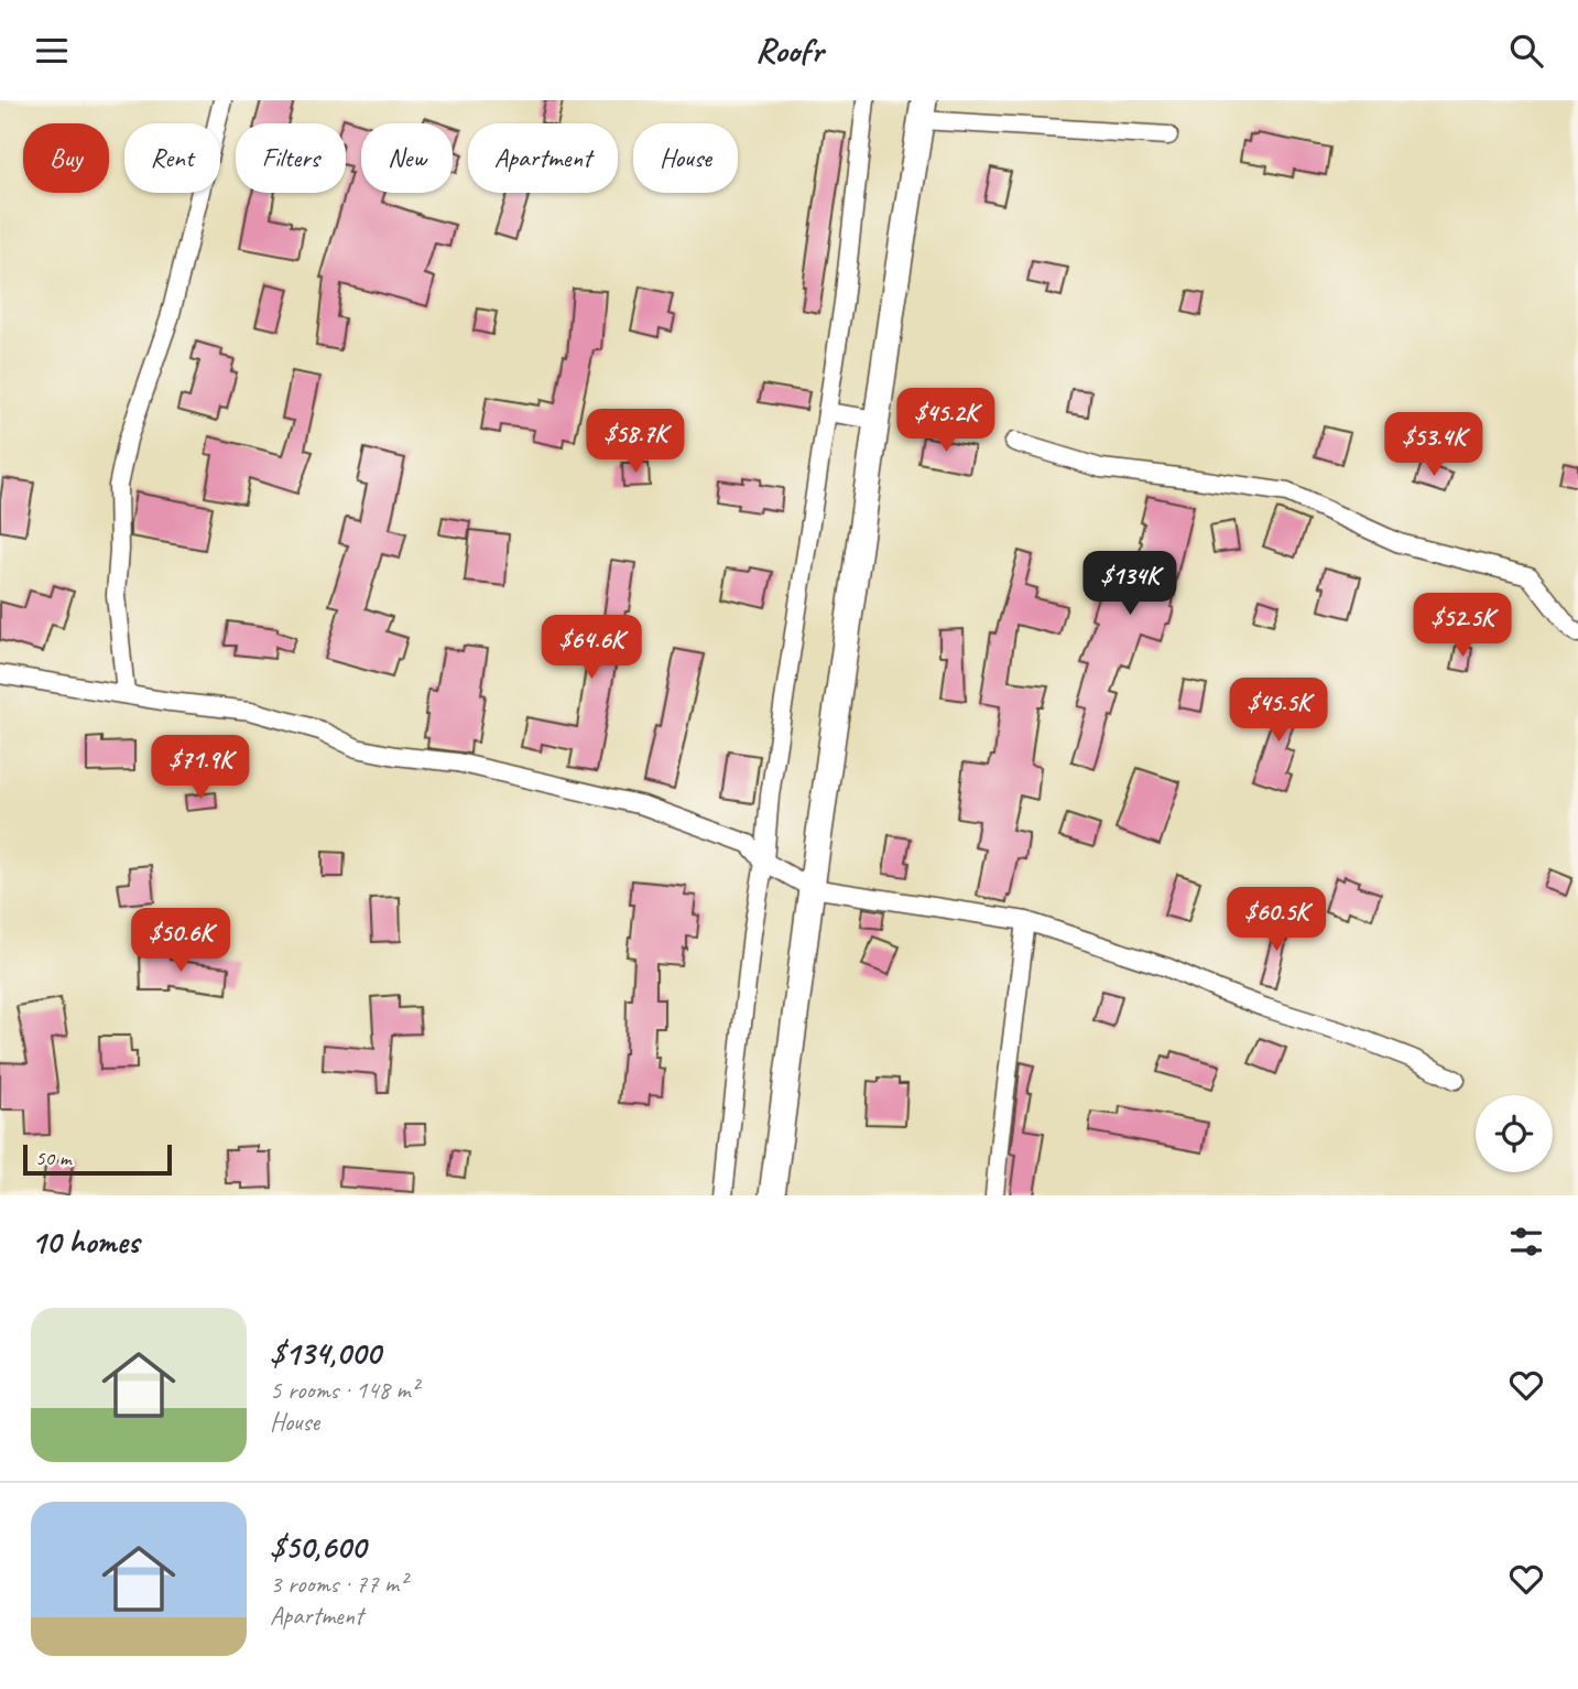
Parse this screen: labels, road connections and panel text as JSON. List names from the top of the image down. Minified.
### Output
{"scale_bar":"50 m","page":{"header":"Roofr","chip":["Buy","Rent","Filters","New","Apartment","House"],"price":["$45.2K","$58.7K","$53.4K","$134K","$52.5K","$64.6K","$45.5K","$71.9K","$60.5K","$50.6K"],"scale":"50 m","heading":"10 homes","list":[{"name":"$134,000","note":"5 rooms · 148 m² · House"},{"name":"$50,600","note":"3 rooms · 77 m² · Apartment"}]}}
